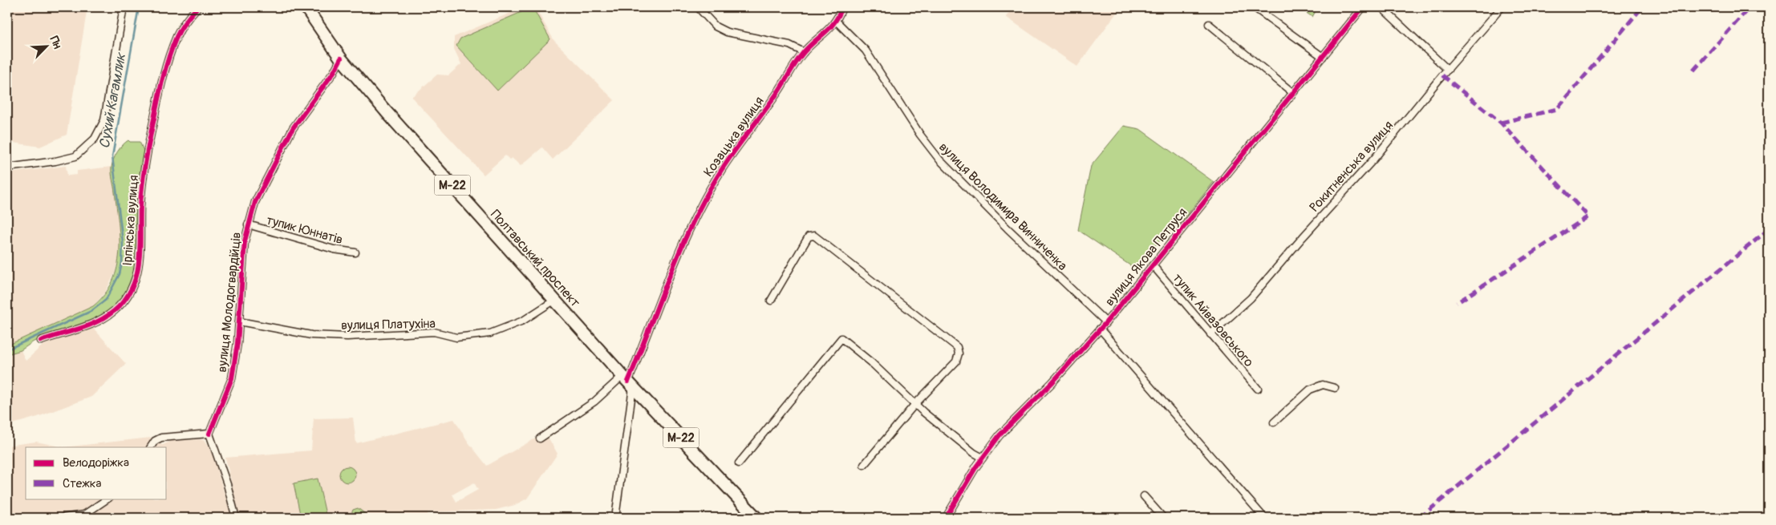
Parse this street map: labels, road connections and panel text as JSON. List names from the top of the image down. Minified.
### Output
{"streets":{"highway":["М-22","Полтавський проспект"],"street":["Козацька вулиця","Рокитненська вулиця","вулиця Володимира Винниченка","Ірпінська вулиця","тупик Юннатів","вулиця Якова Петруся","вулиця Молодогвардійців","тупик Айвазовського","вулиця Платухіна"]},"crossings":[["Козацька вулиця","вулиця Володимира Винниченка"],["Козацька вулиця","Полтавський проспект"],["Рокитненська вулиця","тупик Айвазовського"],["вулиця Володимира Винниченка","вулиця Якова Петруся"],["тупик Юннатів","вулиця Молодогвардійців"],["вулиця Якова Петруся","тупик Айвазовського"],["Полтавський проспект","вулиця Молодогвардійців"],["Полтавський проспект","вулиця Платухіна"],["вулиця Молодогвардійців","вулиця Платухіна"]],"water":["Сухий Кагамлик"],"legend":["Велодоріжка","Стежка"],"north":"top right"}
